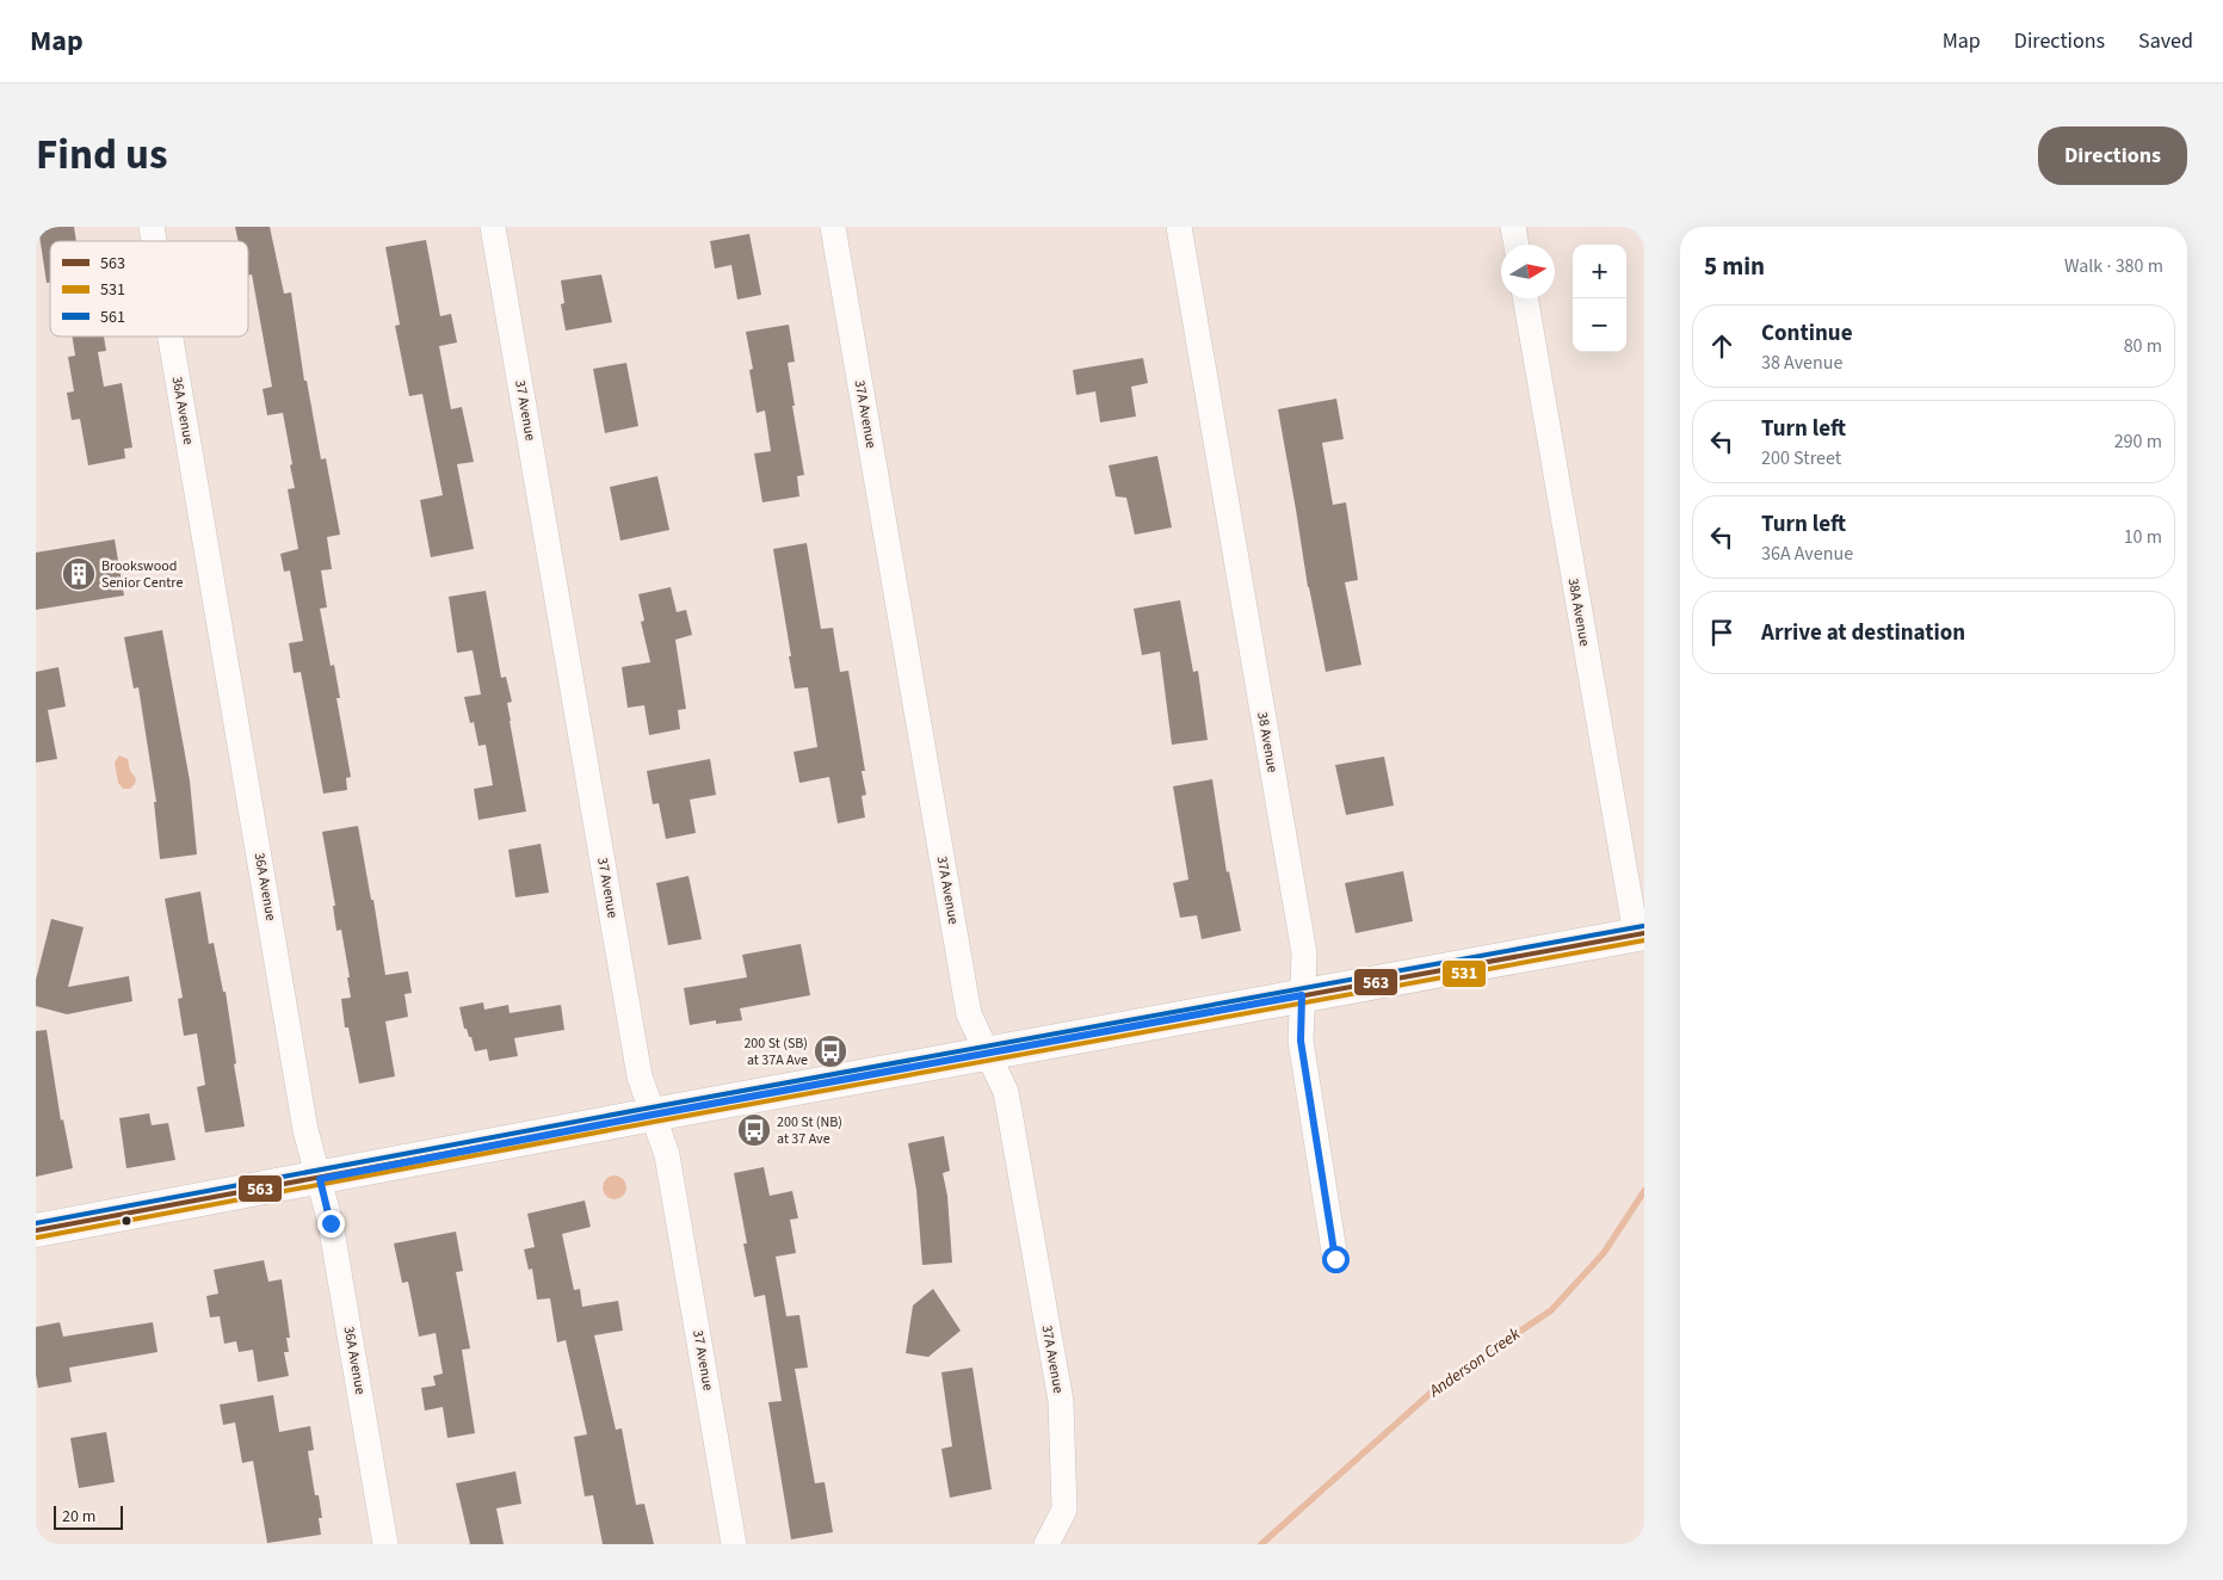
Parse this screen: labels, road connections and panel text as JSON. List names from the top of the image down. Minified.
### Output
{"streets":{"street":["36A Avenue","37 Avenue","37A Avenue","38A Avenue","38 Avenue"]},"water":["Anderson Creek"],"places":{"building":["Brookswood Senior Centre"],"bus stop":["200 St (SB) at 37A Ave","200 St (NB) at 37 Ave"]},"lines":["transit line 561","transit line 563","transit line 531"],"legend":["563","531","561"],"scale_bar":"20 m","north":"right","page":{"header":"Map","nav":["Map","Directions","Saved"],"title":"Find us","buttons":"Directions","heading":["5 min","Walk · 380 m"],"map_buttons":["+","−"],"list":[["Continue","38 Avenue","80 m"],["Turn left","200 Street","290 m"],["Turn left","36A Avenue","10 m"],"Arrive at destination"],"scale":"20 m"}}
